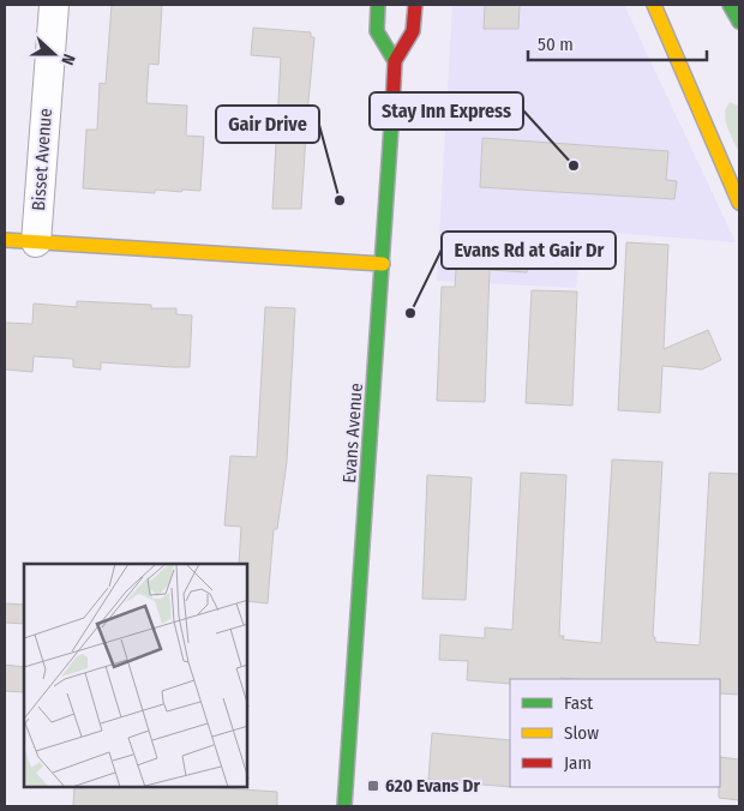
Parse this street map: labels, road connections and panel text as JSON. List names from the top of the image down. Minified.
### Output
{"streets":{"main road":["Evans Avenue"],"street":["Bisset Avenue"]},"places":{"other":["Stay Inn Express","Gair Drive","Evans Rd at Gair Dr"],"transit":["620 Evans Dr"]},"legend":["Fast","Slow","Jam"],"scale_bar":"50 m","north":"right"}
